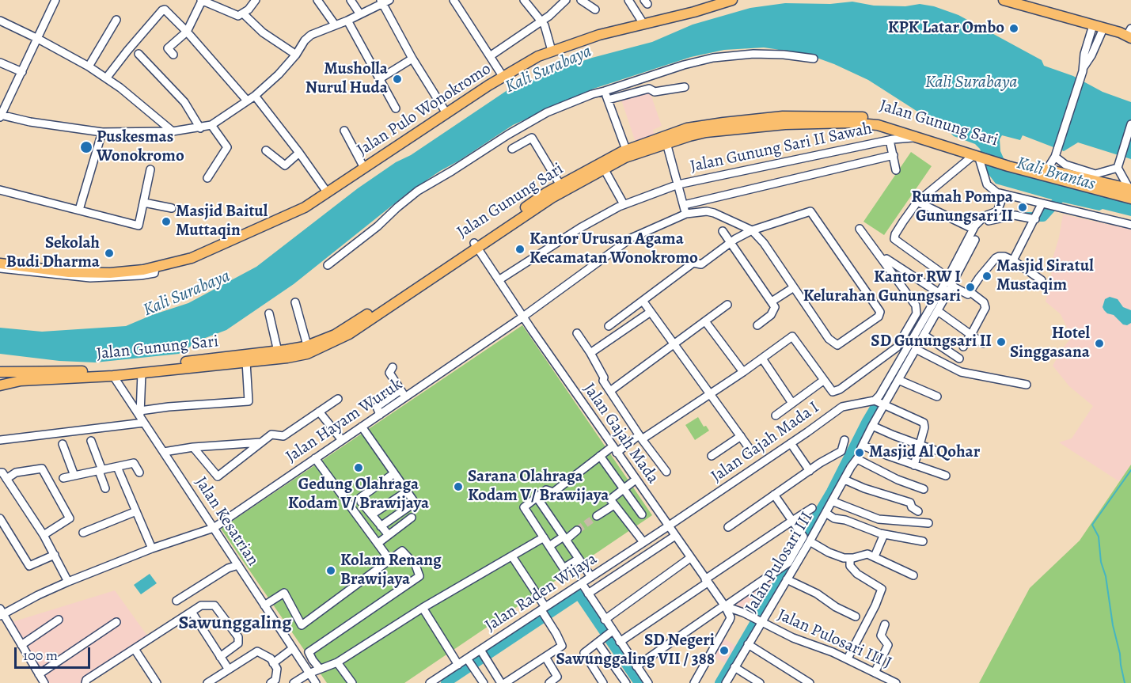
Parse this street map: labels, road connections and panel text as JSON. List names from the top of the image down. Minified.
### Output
{"streets":{"main road":["Jalan Pulo Wonokromo","Jalan Gunung Sari"],"street":["Jalan Gunung Sari II Sawah","Jalan Hayam Wuruk","Jalan Gajah Mada","Jalan Gajah Mada I","Jalan Kesatrian","Jalan Pulosari III","Jalan Raden Wijaya","Jalan Pulosari III J"]},"crossings":[["Jalan Gunung Sari","Jalan Gunung Sari II Sawah"],["Jalan Gunung Sari","Jalan Gajah Mada"],["Jalan Gunung Sari","Jalan Kesatrian"],["Jalan Gunung Sari II Sawah","Jalan Gajah Mada"],["Jalan Hayam Wuruk","Jalan Gajah Mada"],["Jalan Hayam Wuruk","Jalan Kesatrian"],["Jalan Gajah Mada","Jalan Gajah Mada I"],["Jalan Gajah Mada","Jalan Raden Wijaya"],["Jalan Gajah Mada I","Jalan Raden Wijaya"],["Jalan Pulosari III","Jalan Pulosari III J"]],"districts":["Sawunggaling"],"water":["Kali Surabaya","Kali Brantas"],"places":["KPK Latar Ombo","Musholla Nurul Huda","Puskesmas Wonokromo","Rumah Pompa Gunungsari II","Masjid Baitul Muttaqin","Kantor Urusan Agama Kecamatan Wonokromo","Sekolah Budi Dharma","Masjid Siratul Mustaqim","Kantor RW I Kelurahan Gunungsari","SD Gunungsari II","Hotel Singgasana","Masjid Al Qohar","Gedung Olahraga Kodam V/ Brawijaya","Sarana Olahraga Kodam V/ Brawijaya","Kolam Renang Brawijaya","SD Negeri Sawunggaling VII / 388"],"scale_bar":"100 m"}
